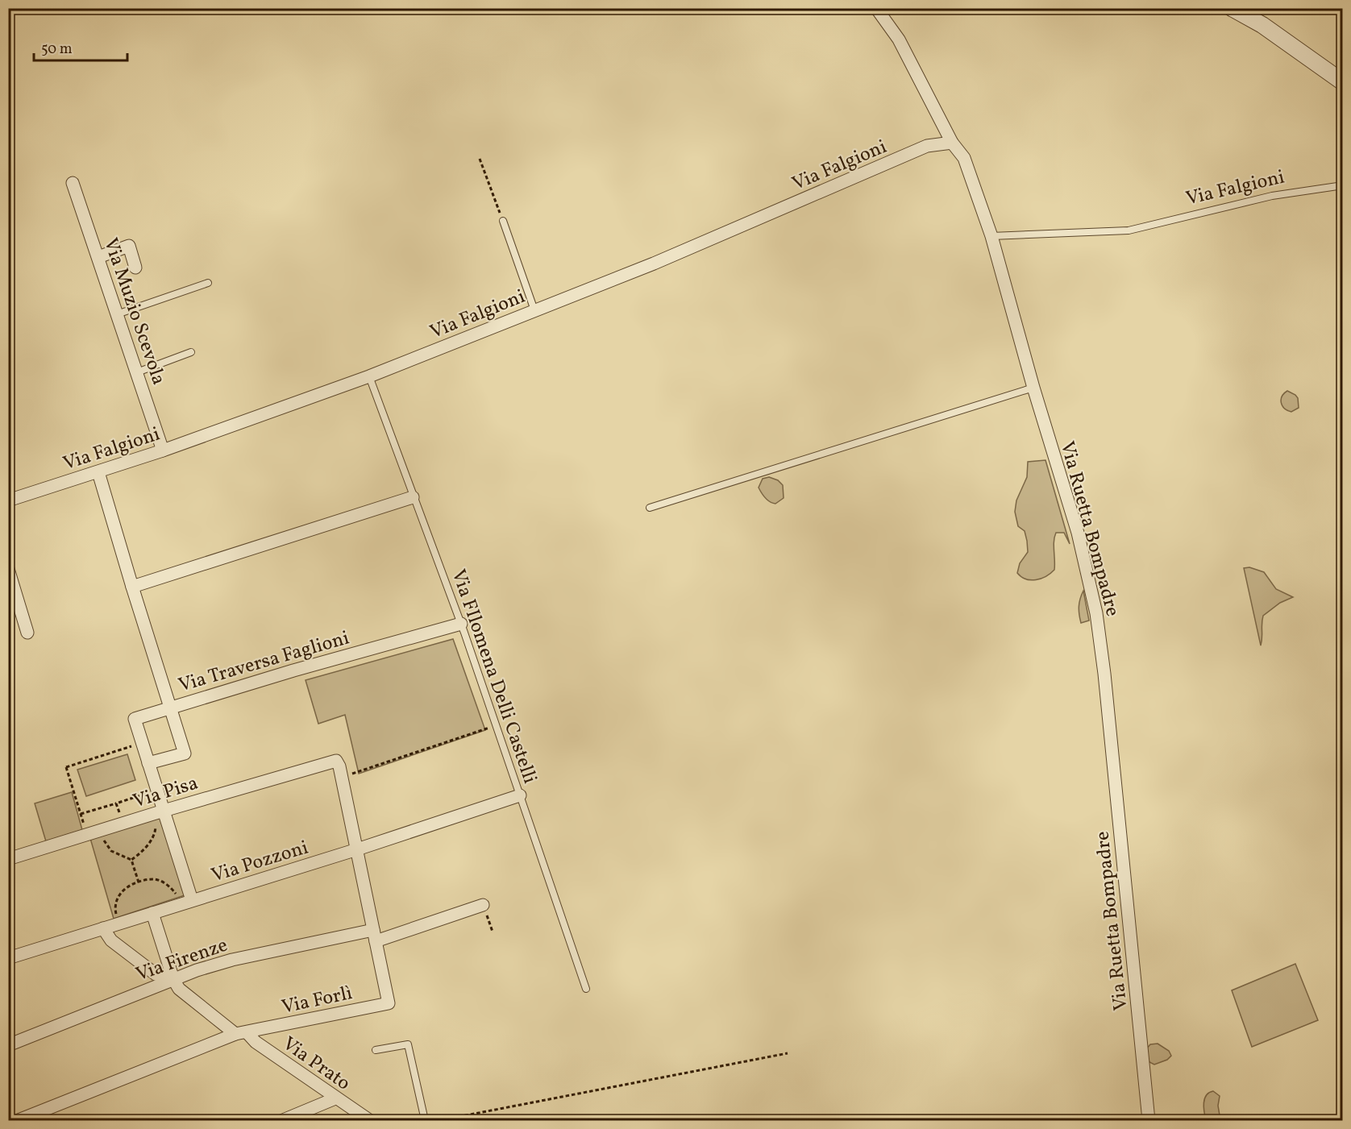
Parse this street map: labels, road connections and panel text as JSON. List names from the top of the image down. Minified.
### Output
{"streets":{"street":["Via Falgioni","Via Muzio Scevola","Via Ruetta Bompadre","Via Traversa Faglioni","Via Pisa","Via Pozzoni","Via Firenze","Via Forlì","Via Prato"],"lane":["Via FIlomena Delli Castelli"]},"crossings":[["Via Falgioni","Via Muzio Scevola"],["Via Falgioni","Via Ruetta Bompadre"],["Via Falgioni","Via Traversa Faglioni"],["Via Falgioni","Via FIlomena Delli Castelli"],["Via Traversa Faglioni","Via FIlomena Delli Castelli"],["Via FIlomena Delli Castelli","Via Pozzoni"],["Via Pisa","Via Forlì"],["Via Pozzoni","Via Forlì"],["Via Pozzoni","Via Prato"],["Via Firenze","Via Forlì"],["Via Firenze","Via Prato"],["Via Forlì","Via Prato"]],"scale_bar":"50 m"}
